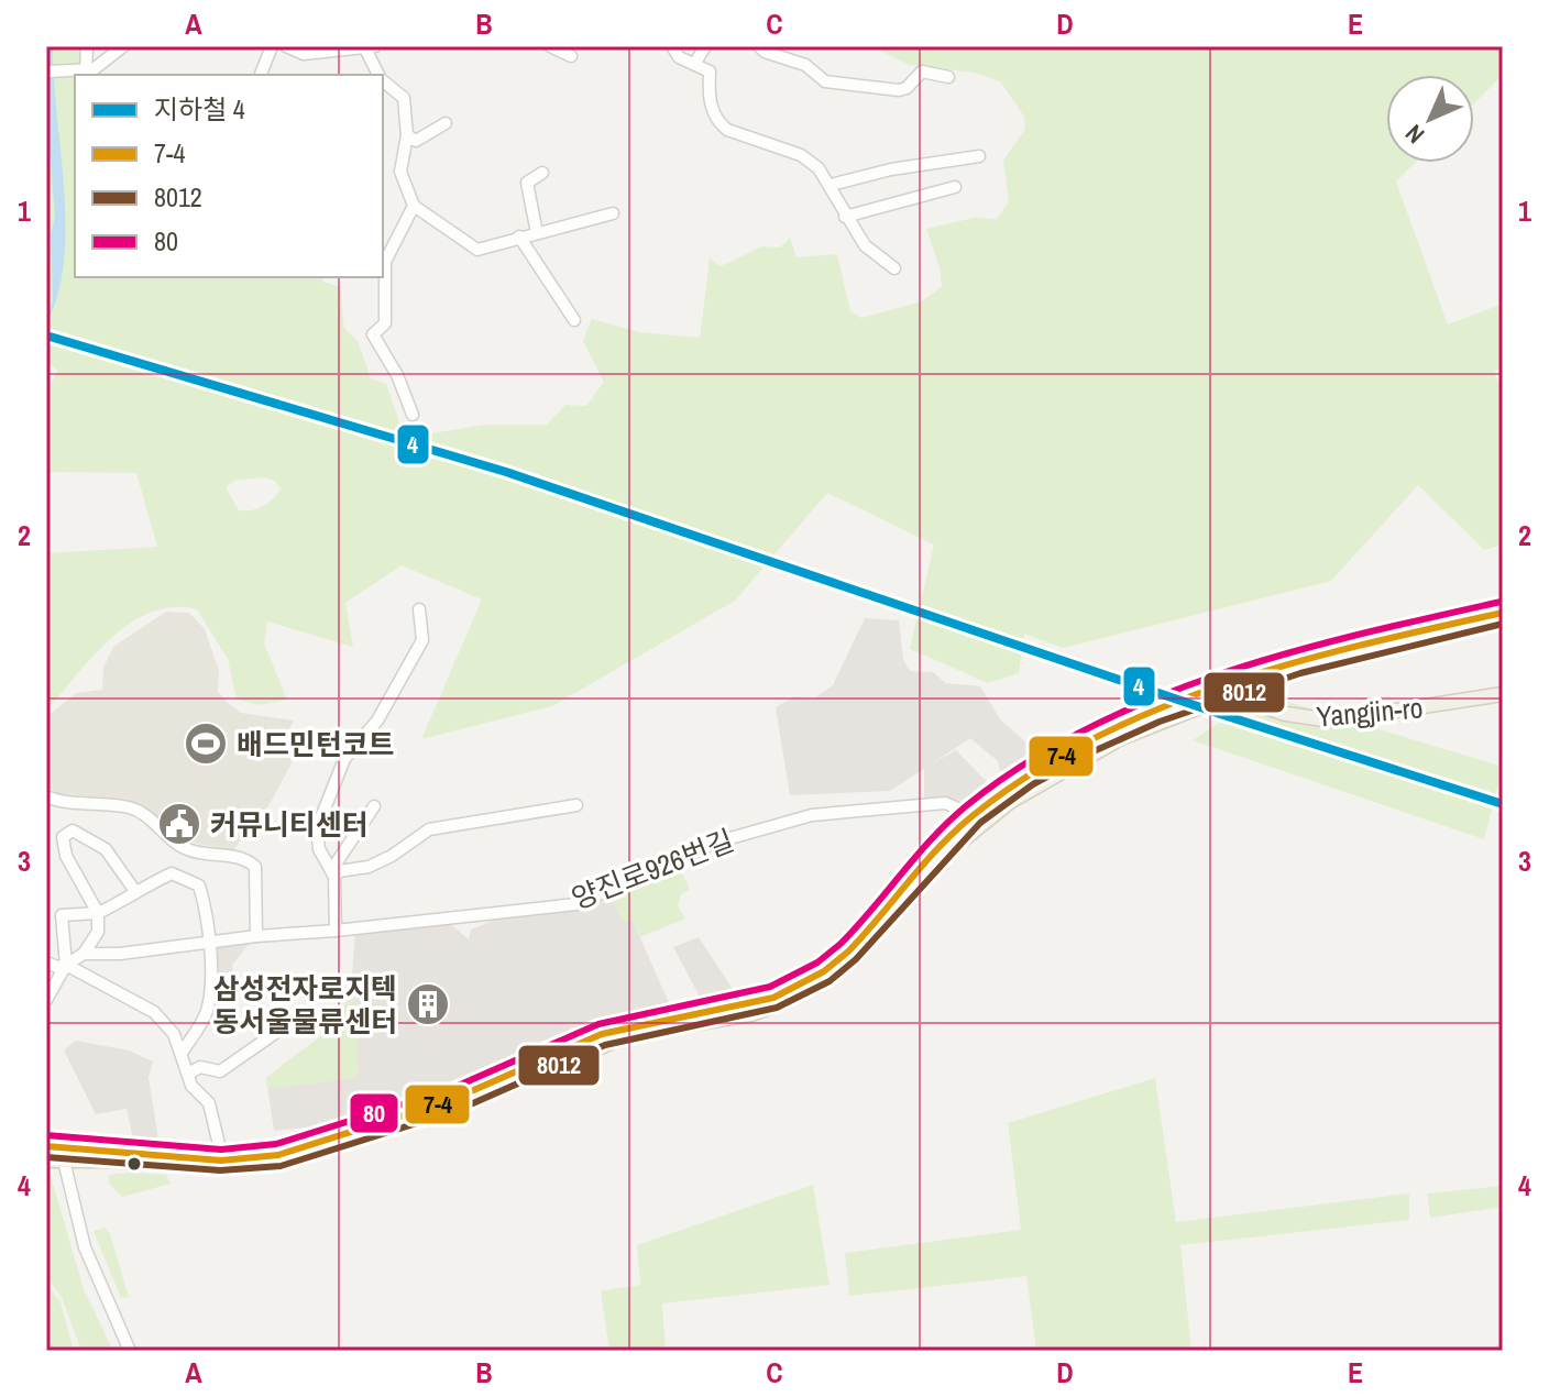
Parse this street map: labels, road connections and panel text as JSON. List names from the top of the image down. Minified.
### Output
{"streets":{"main road":["Yangjin-ro"],"street":["양진로926번길"]},"crossings":[["Yangjin-ro","양진로926번길"]],"places":{"sports":["배드민턴코트"],"public building":["커뮤니티센터"],"building":["삼성전자로지텍 동서울물류센터"]},"lines":["metro line 4","transit line 80","transit line 7-4","transit line 8012"],"legend":["지하철 4","7-4","8012","80"],"north":"bottom left","grid":{"columns":["A","B","C","D","E"],"rows":["1","2","3","4"]}}
